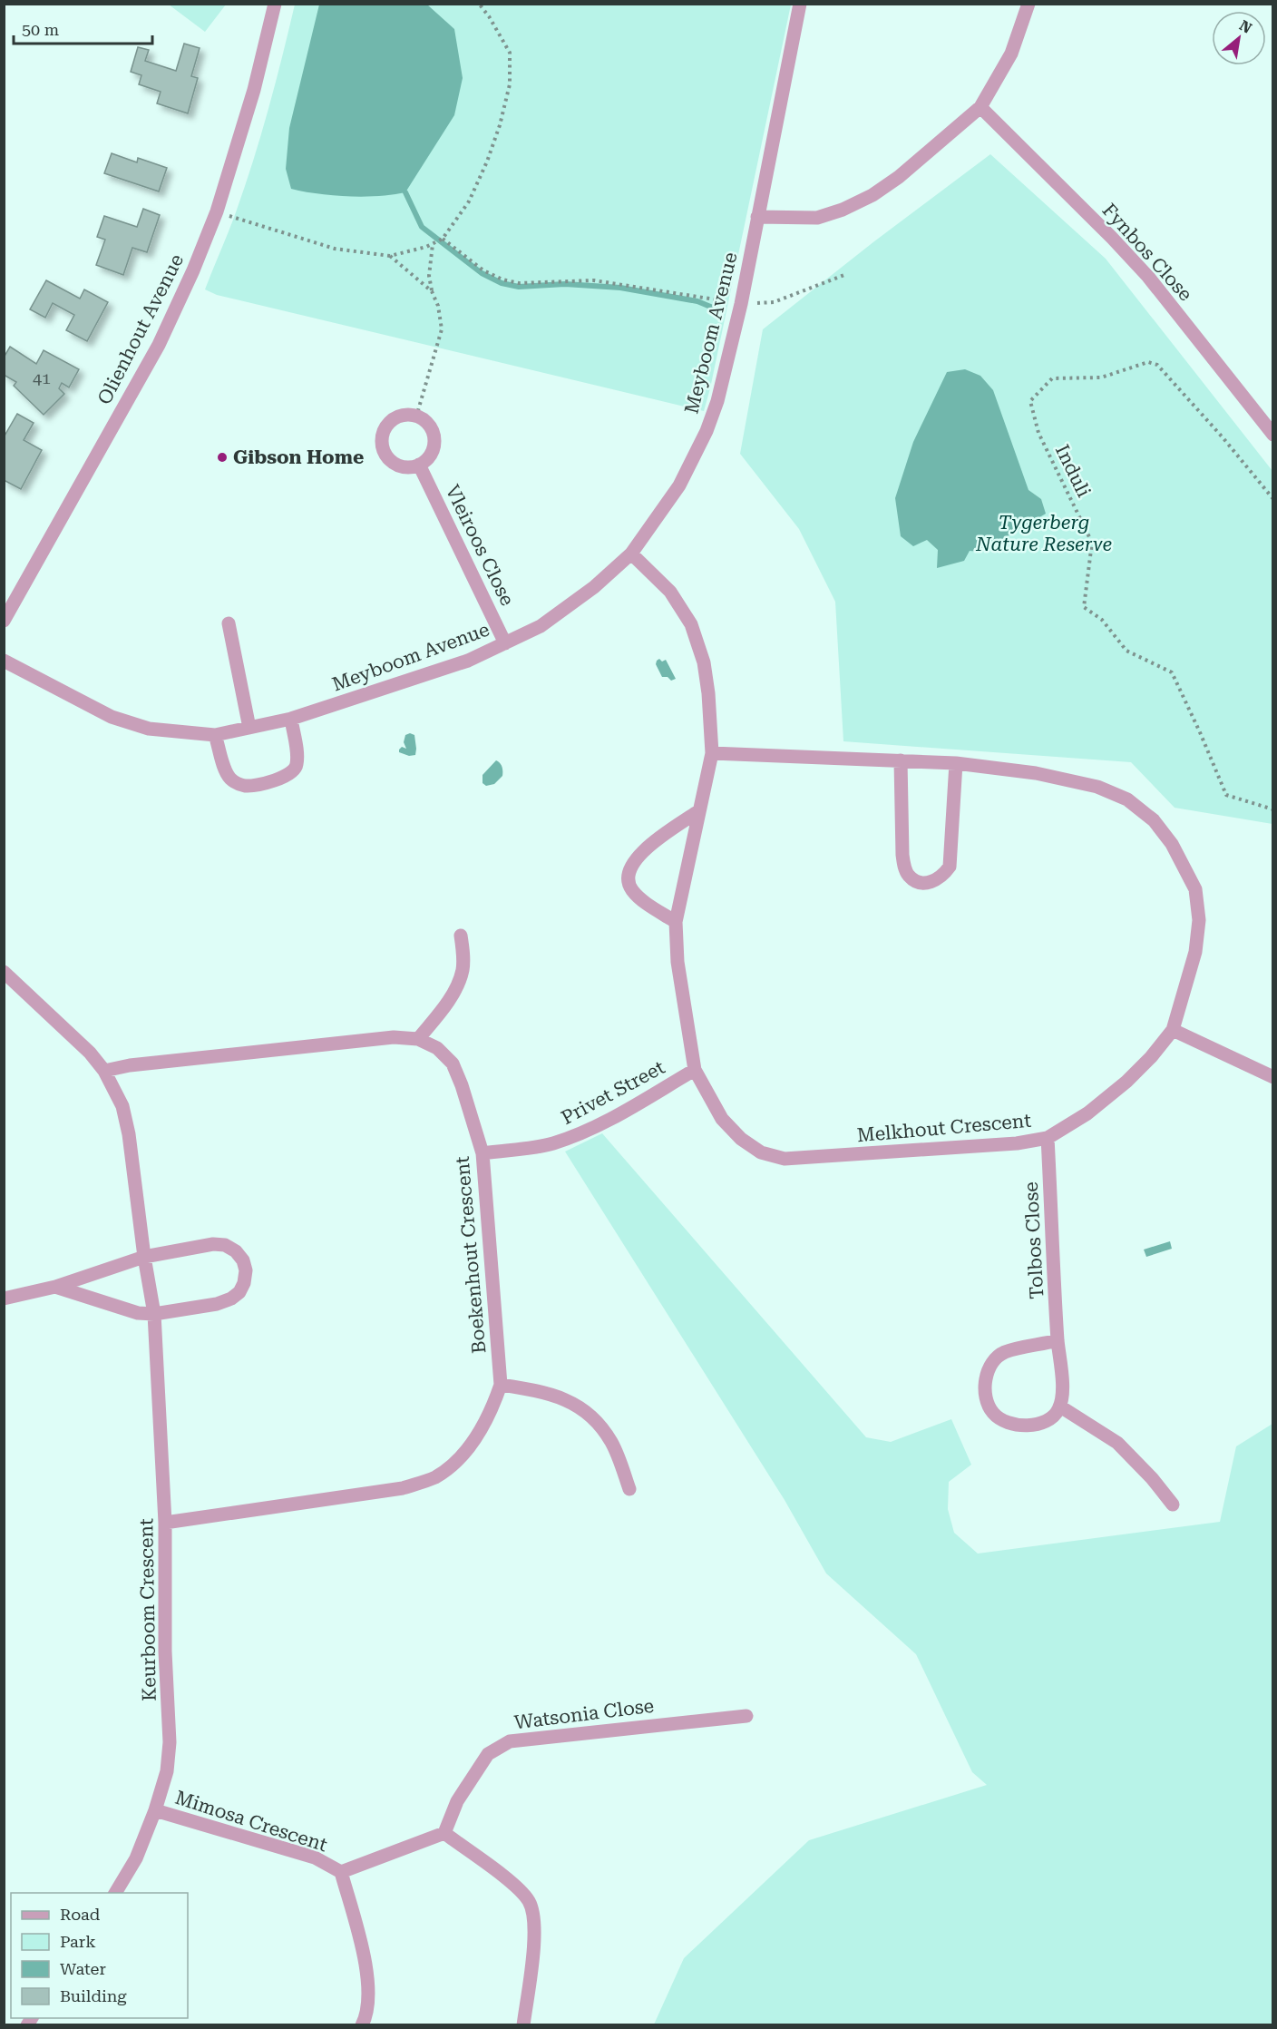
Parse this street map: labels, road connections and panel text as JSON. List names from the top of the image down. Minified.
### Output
{"streets":{"street":["Fynbos Close","Olienhout Avenue","Meyboom Avenue","Vleiroos Close","Privet Street","Melkhout Crescent","Tolbos Close","Boekenhout Crescent","Keurboom Crescent","Watsonia Close","Mimosa Crescent"],"path":["Induli"]},"crossings":[["Meyboom Avenue","Vleiroos Close"],["Meyboom Avenue","Melkhout Crescent"],["Privet Street","Melkhout Crescent"],["Privet Street","Boekenhout Crescent"],["Melkhout Crescent","Tolbos Close"],["Boekenhout Crescent","Keurboom Crescent"],["Keurboom Crescent","Mimosa Crescent"]],"parks":["Tygerberg Nature Reserve"],"places":["Gibson Home"],"house_numbers":["41"],"legend":["Road","Park","Water","Building"],"scale_bar":"50 m","north":"top right"}
